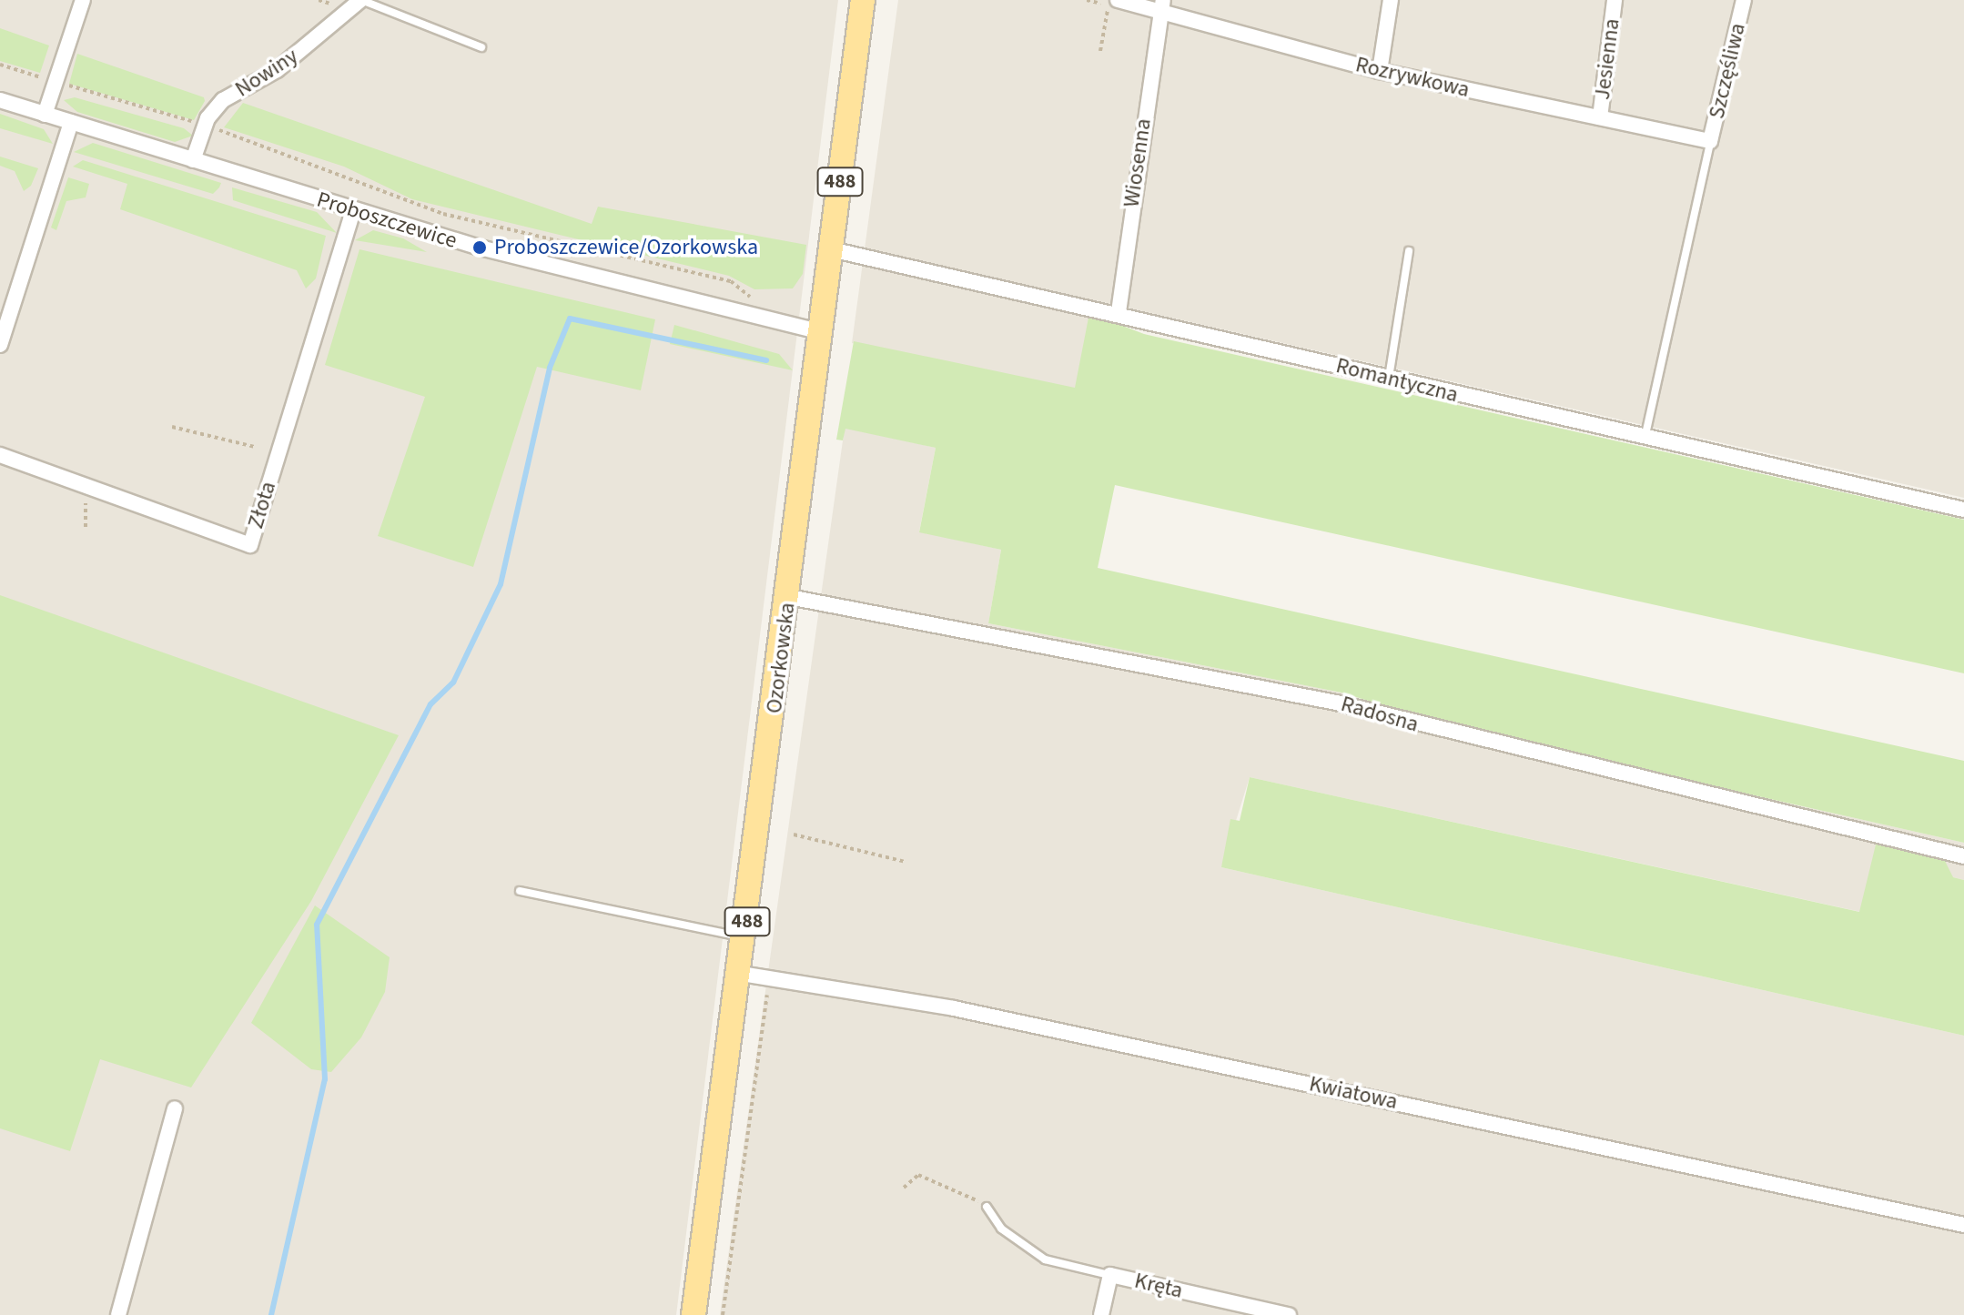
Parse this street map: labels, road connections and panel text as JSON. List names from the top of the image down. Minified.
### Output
{"streets":{"main road":["488","Ozorkowska"],"street":["Jesienna","Szczęśliwa","Nowiny","Rozrywkowa","Wiosenna","Proboszczewice","Romantyczna","Złota","Radosna","Kwiatowa","Kręta"]},"crossings":[["Jesienna","Rozrywkowa"],["Szczęśliwa","Rozrywkowa"],["Nowiny","Proboszczewice"],["Rozrywkowa","Wiosenna"],["Wiosenna","Romantyczna"],["Proboszczewice","Złota"],["Proboszczewice","Ozorkowska"],["Romantyczna","Ozorkowska"],["Ozorkowska","Radosna"],["Ozorkowska","Kwiatowa"]],"places":["Proboszczewice/Ozorkowska"]}
